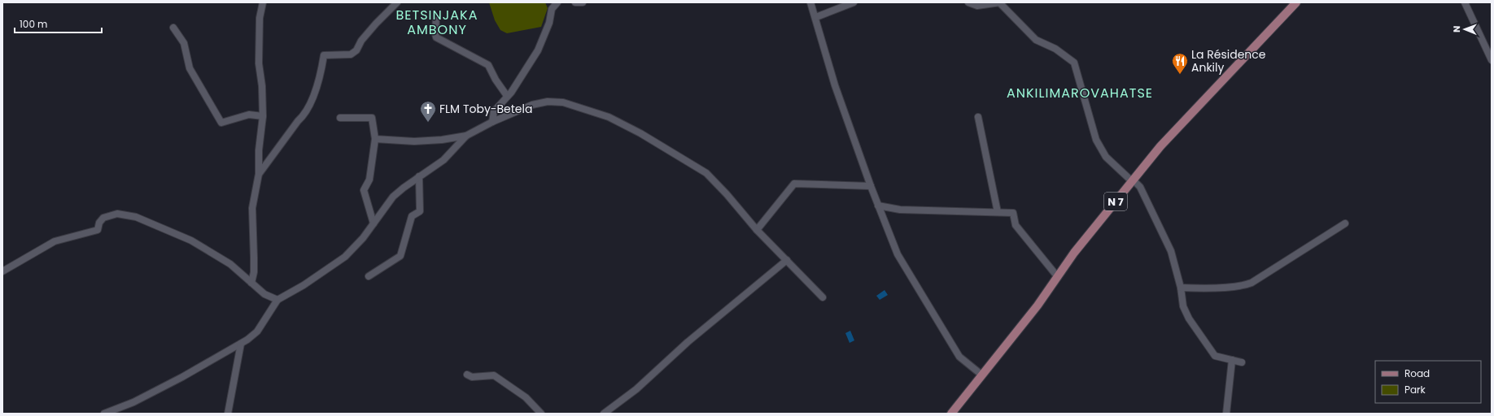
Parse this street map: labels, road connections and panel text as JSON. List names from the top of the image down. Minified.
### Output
{"streets":{"main road":["N 7"]},"districts":["BETSINJAKA AMBONY","ANKILIMAROVAHATSE"],"places":{"restaurant":["La Résidence Ankily"],"church":["FLM Toby-Betela"]},"legend":["Road","Park"],"scale_bar":"100 m","north":"left"}
